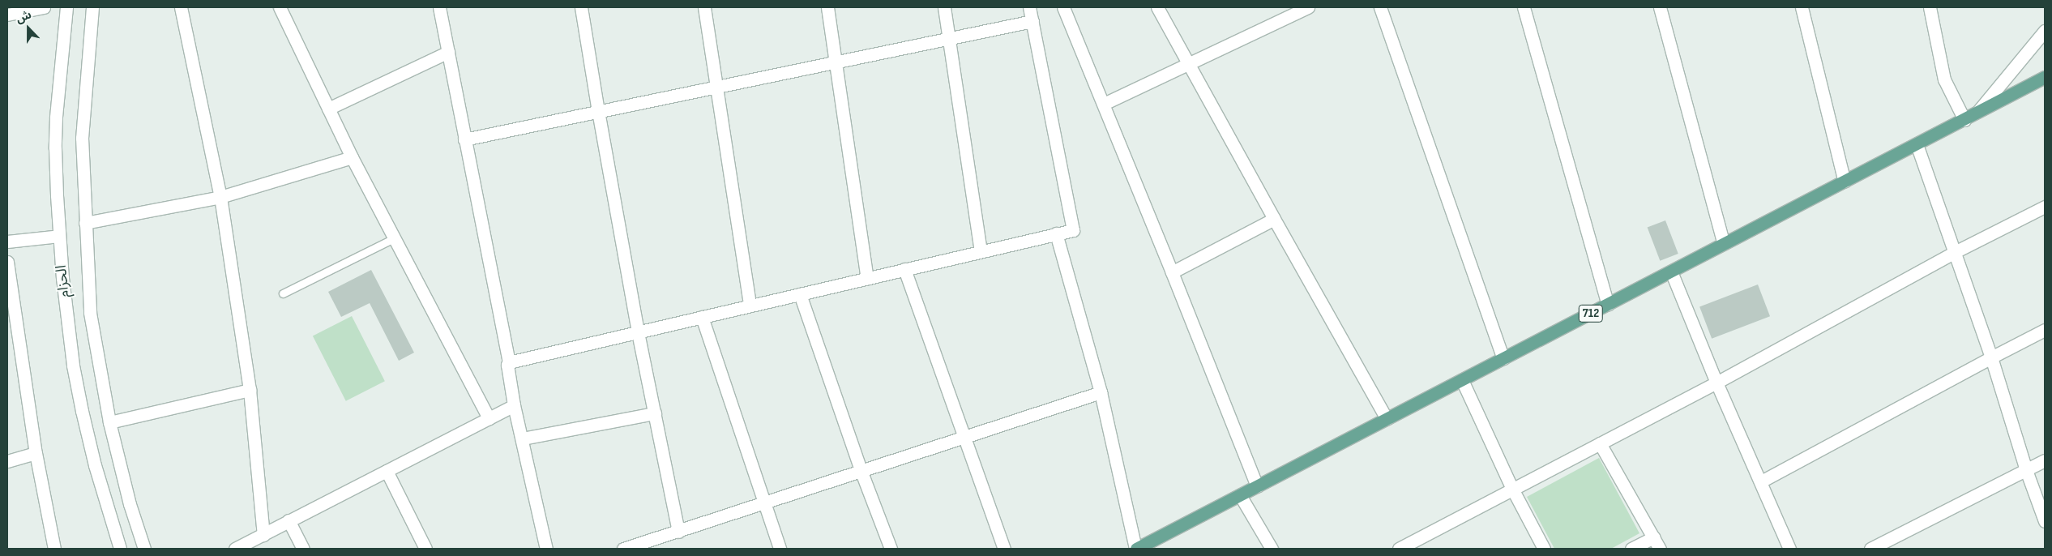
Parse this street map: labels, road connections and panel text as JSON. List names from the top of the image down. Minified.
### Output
{"streets":{"main road":["712"],"street":["الحزام"]},"north":"top"}
